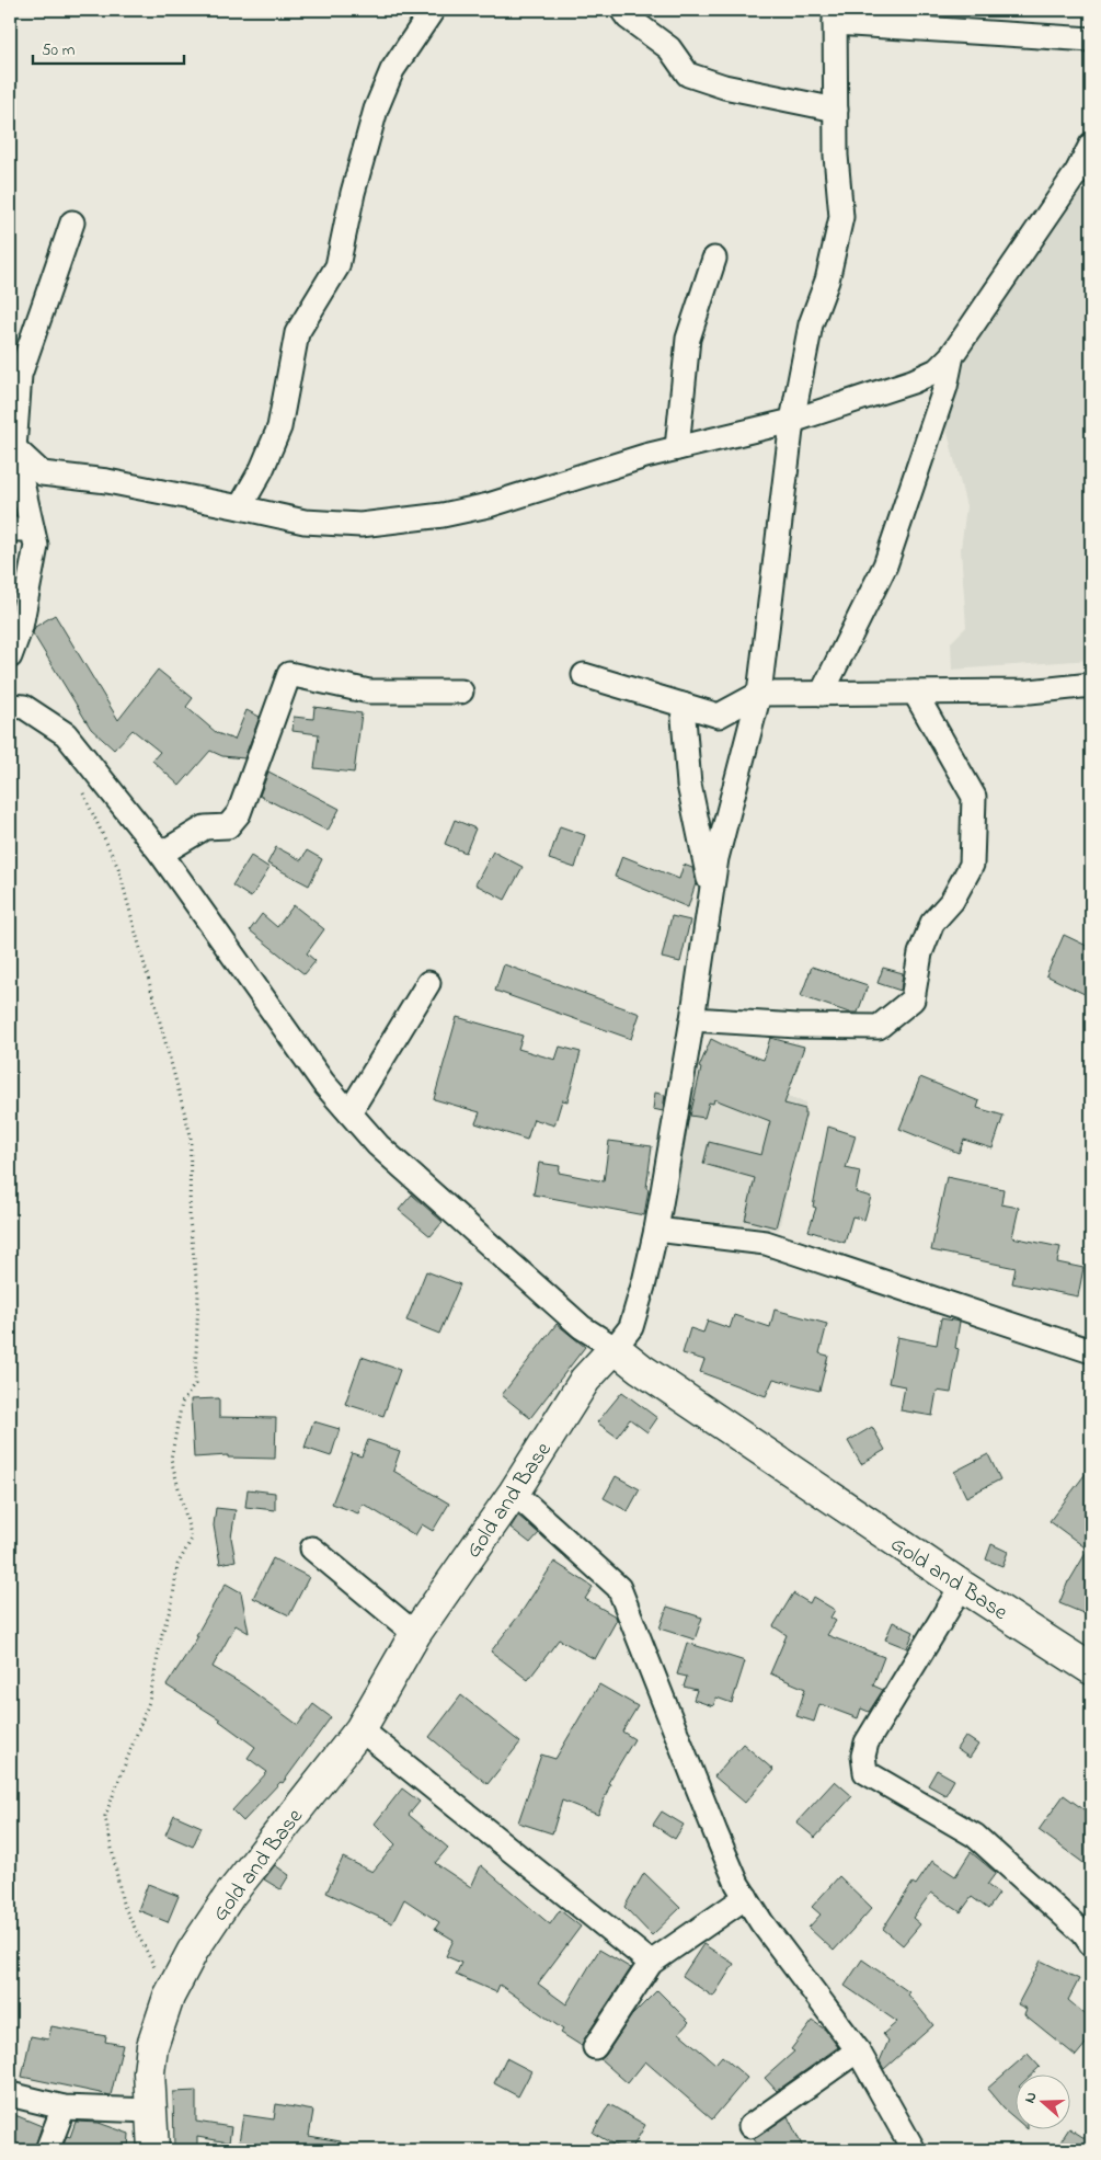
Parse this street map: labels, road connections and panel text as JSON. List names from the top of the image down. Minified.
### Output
{"streets":{"main road":["Gold and Base"]},"scale_bar":"50 m","north":"left"}
